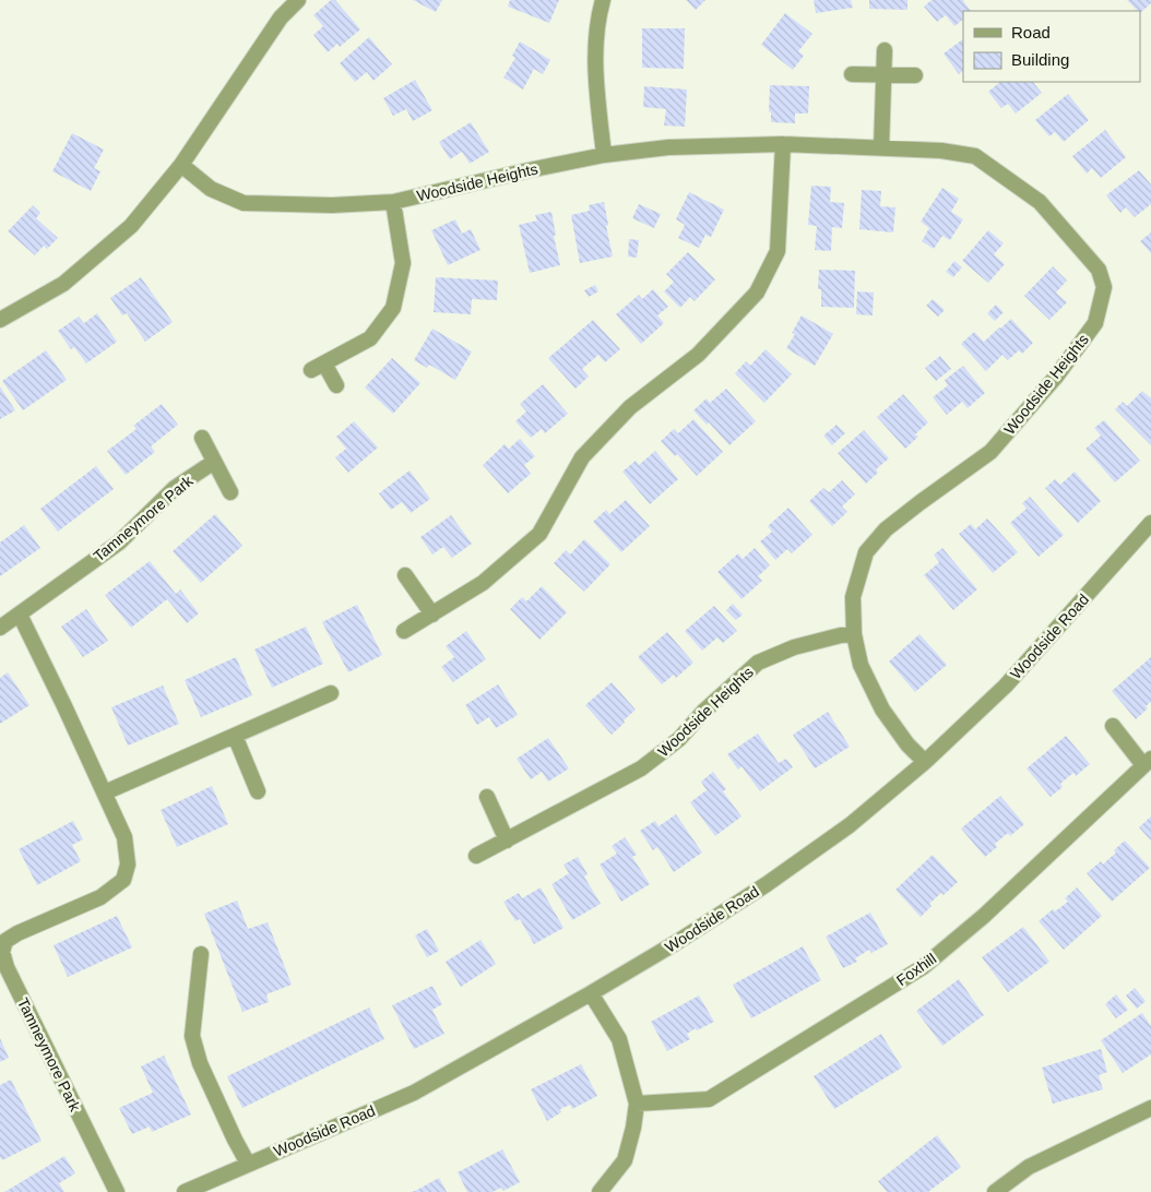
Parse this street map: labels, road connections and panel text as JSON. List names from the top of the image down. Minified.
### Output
{"streets":{"street":["Woodside Heights","Tamneymore Park","Woodside Road","Foxhill"]},"crossings":[["Woodside Heights","Woodside Road"]],"legend":["Road","Building"]}
